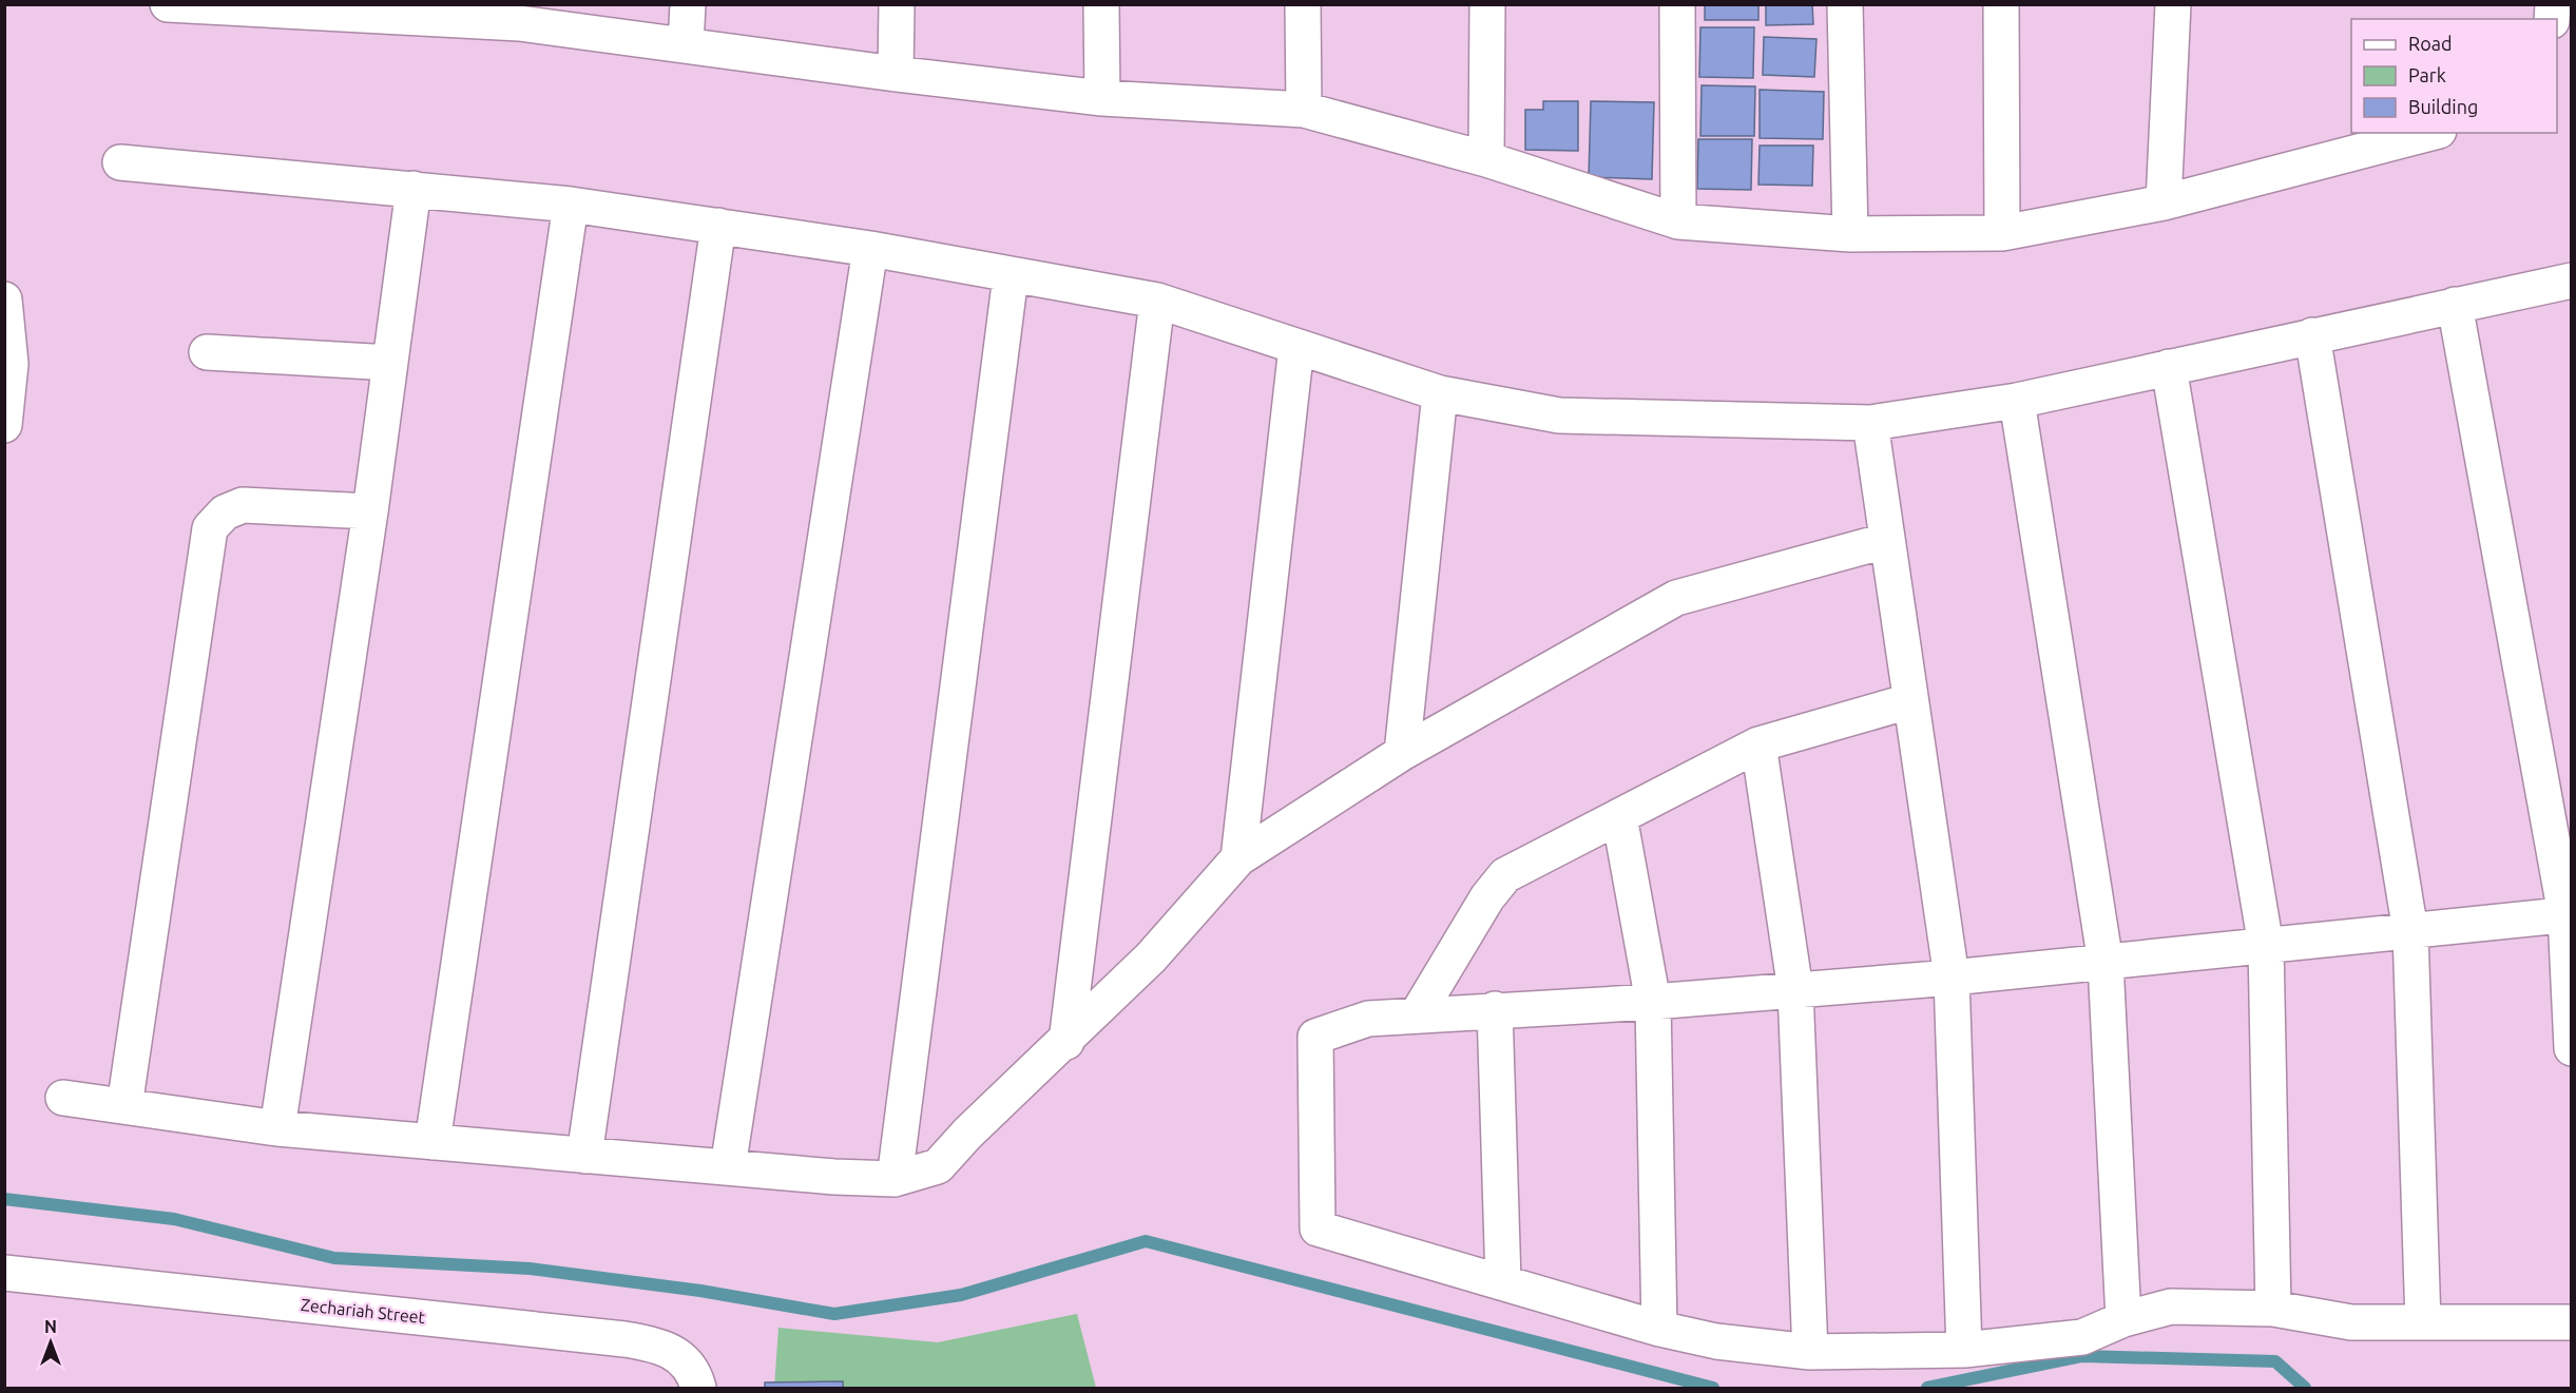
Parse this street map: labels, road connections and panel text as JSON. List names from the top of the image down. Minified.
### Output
{"streets":{"street":["Zechariah Street"]},"legend":["Road","Park","Building"],"north":"top"}
